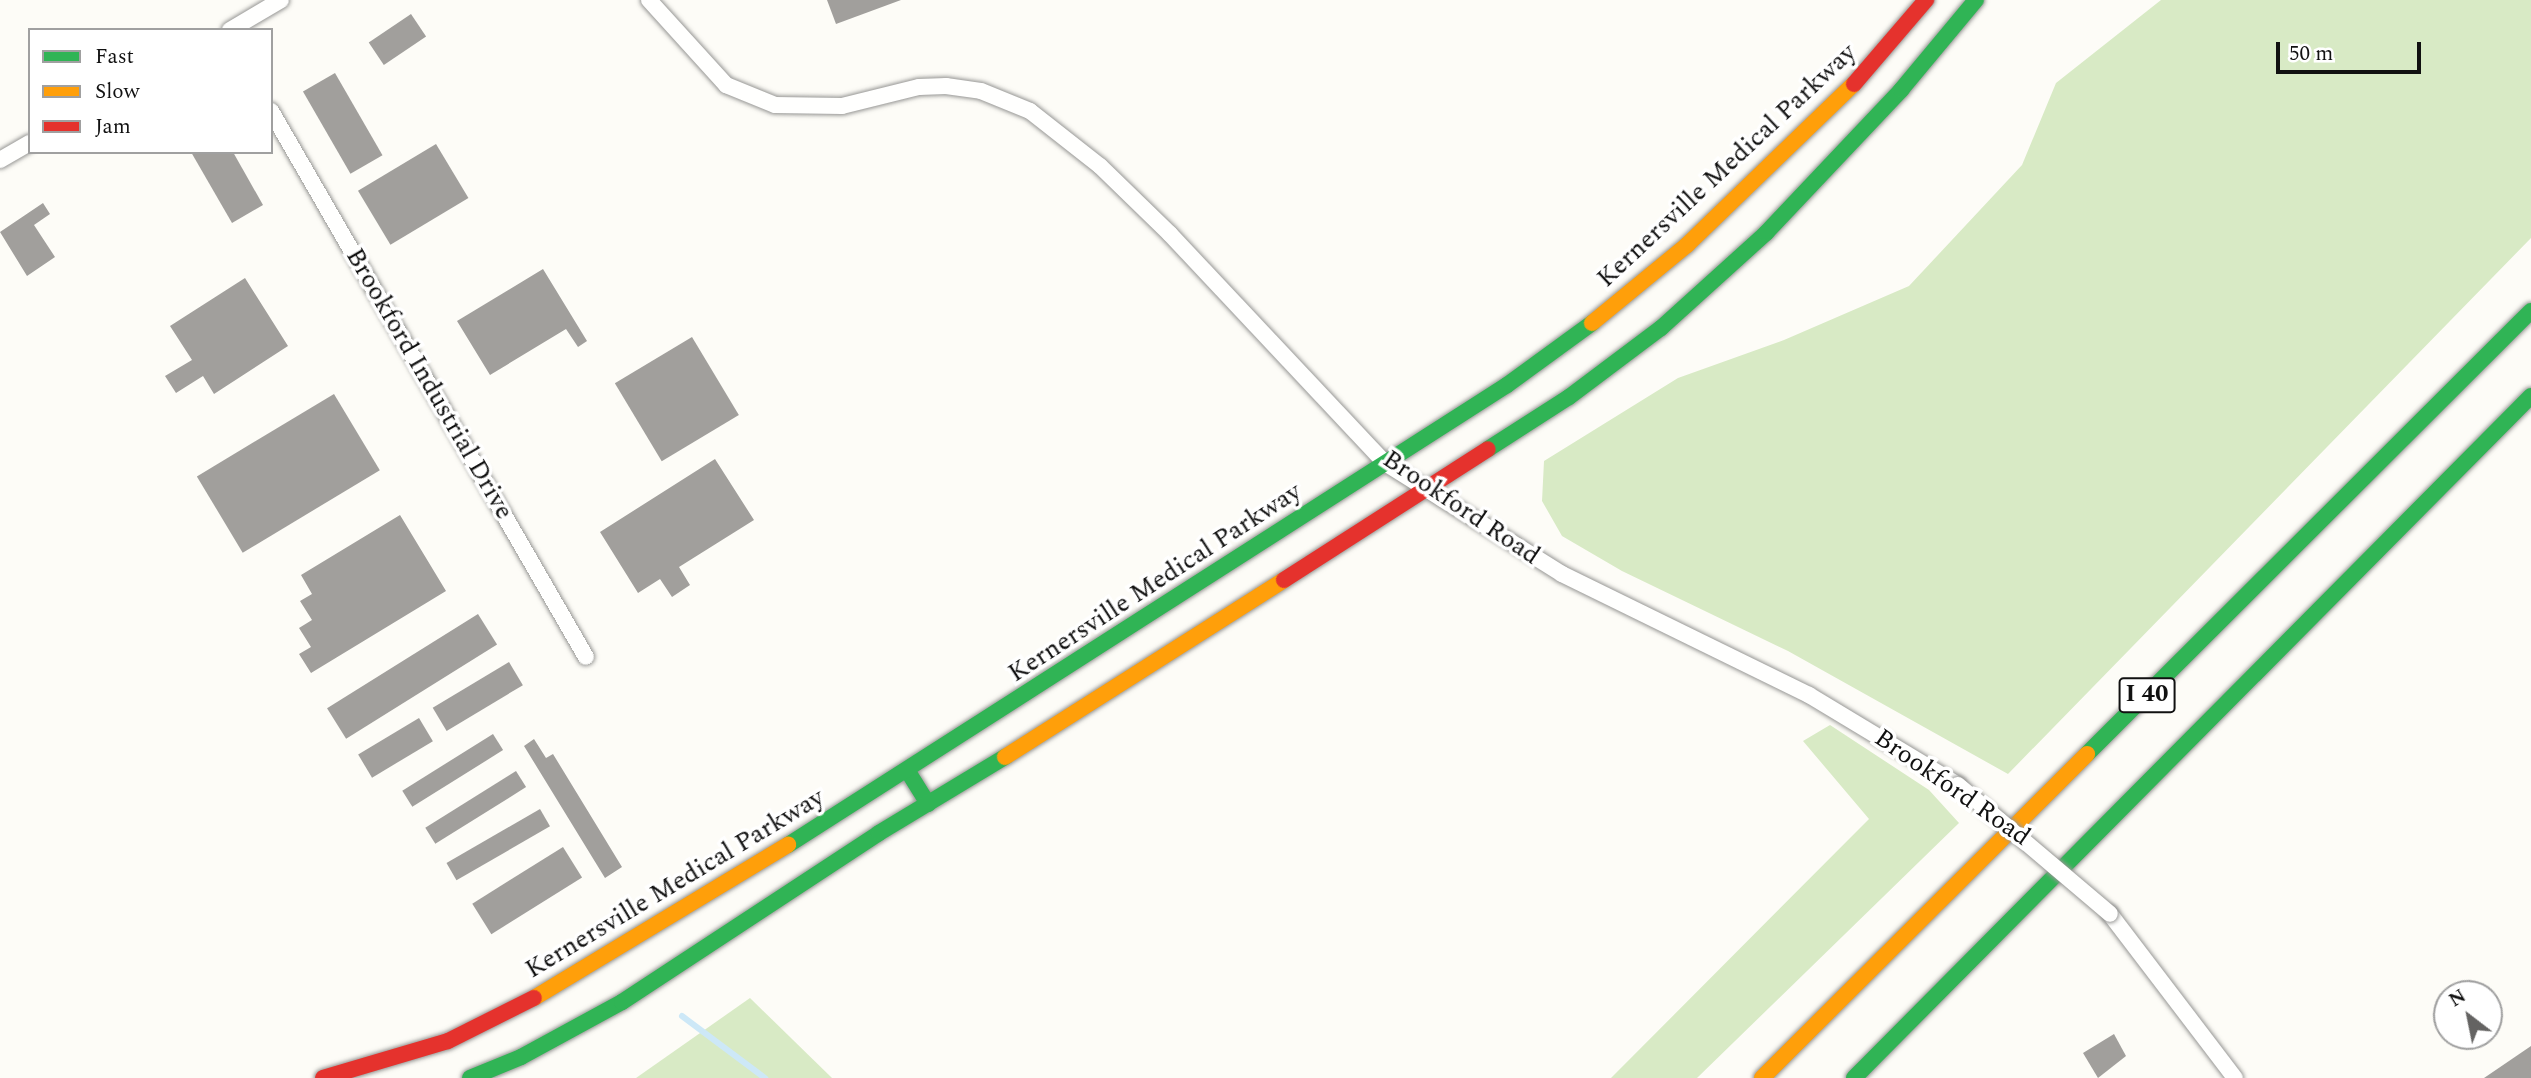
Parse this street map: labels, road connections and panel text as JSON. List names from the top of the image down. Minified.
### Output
{"streets":{"main road":["Kernersville Medical Parkway","I 40"],"street":["Brookford Industrial Drive","Brookford Road"]},"crossings":[["Kernersville Medical Parkway","Brookford Road"]],"legend":["Fast","Slow","Jam"],"scale_bar":"50 m","north":"top left"}
